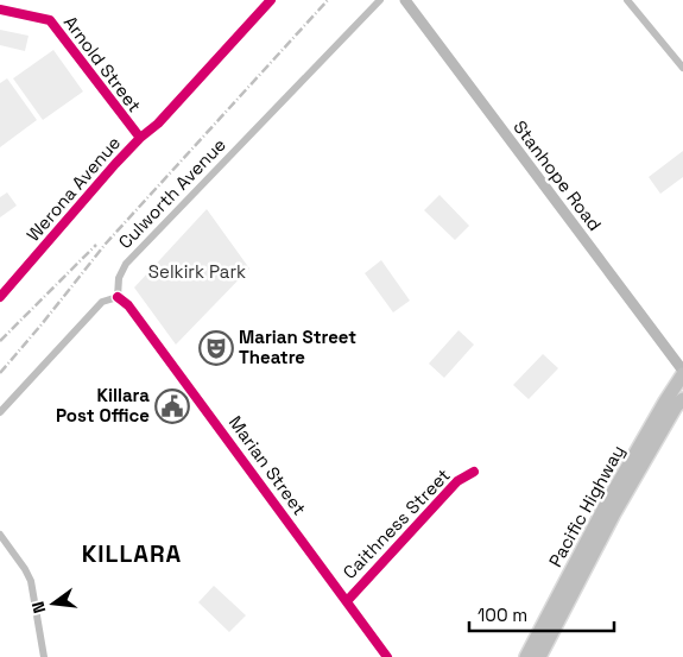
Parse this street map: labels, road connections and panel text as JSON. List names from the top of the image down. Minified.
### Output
{"streets":{"highway":["Pacific Highway"],"main road":["Stanhope Road","Werona Avenue"],"street":["Arnold Street","Culworth Avenue","Marian Street","Caithness Street"]},"crossings":[["Arnold Street","Werona Avenue"],["Stanhope Road","Pacific Highway"],["Culworth Avenue","Marian Street"],["Marian Street","Caithness Street"]],"districts":["KILLARA"],"parks":["Selkirk Park"],"places":{"theatre":["Marian Street Theatre"],"public building":["Killara Post Office"]},"scale_bar":"100 m","north":"left"}
